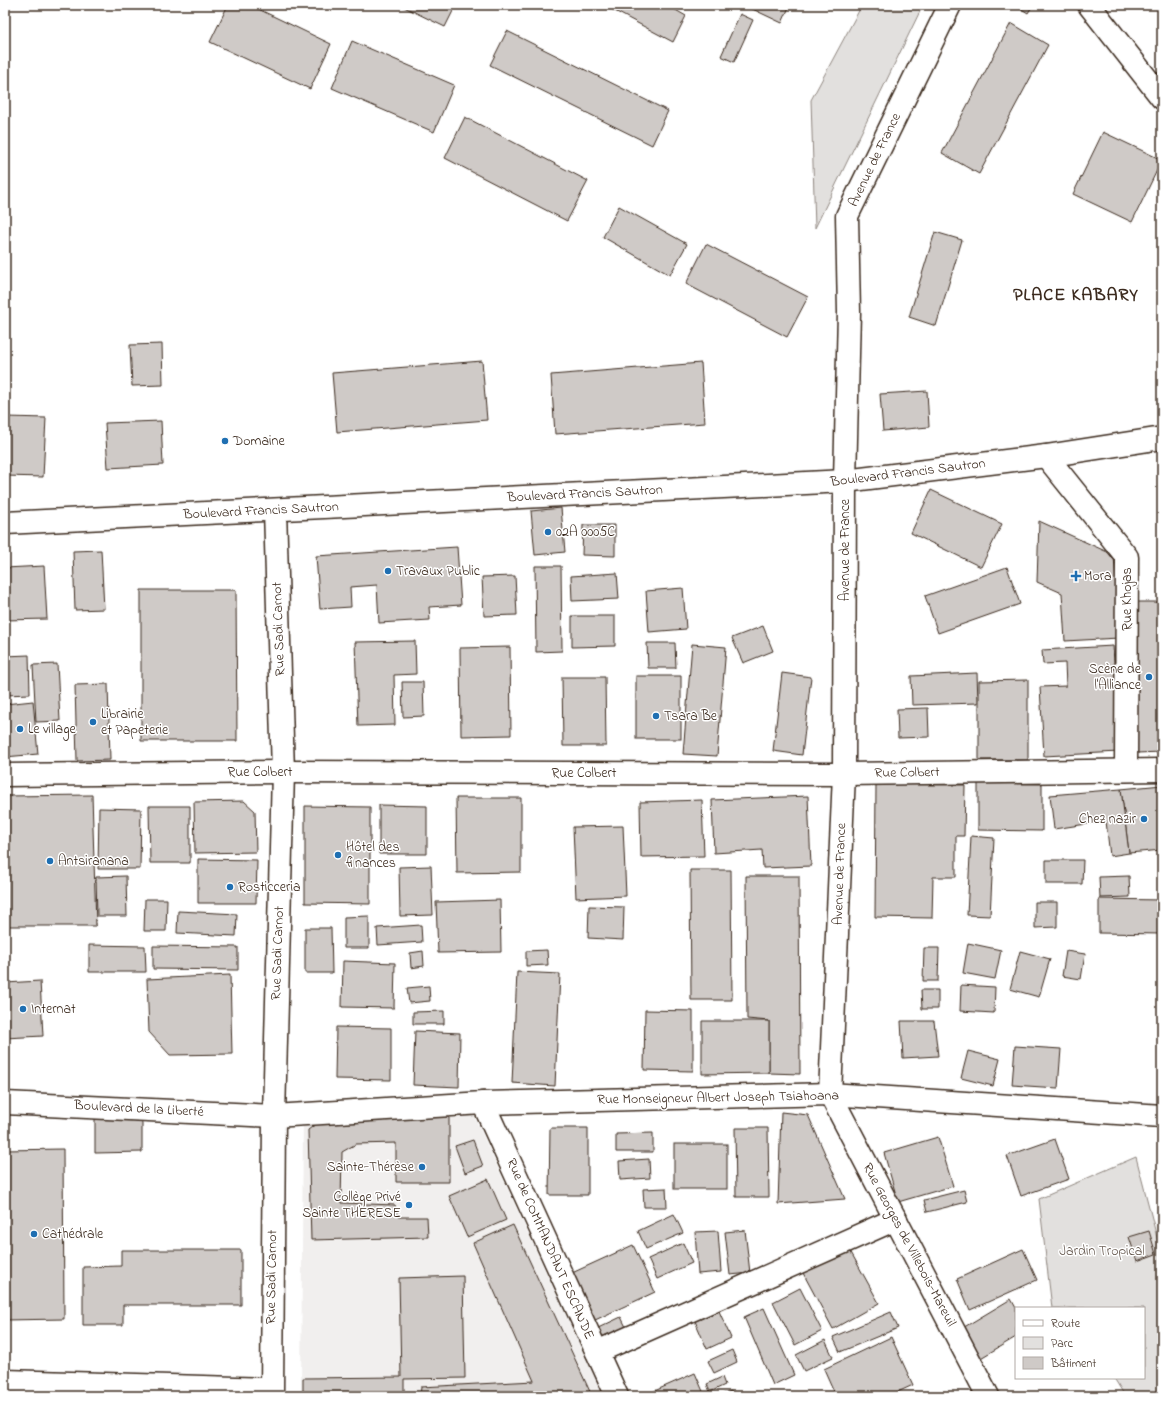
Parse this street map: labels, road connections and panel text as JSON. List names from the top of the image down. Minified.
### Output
{"streets":{"street":["Avenue de France","Boulevard Francis Sautron","Rue Khojas","Rue Sadi Carnot","Rue Colbert","Rue Monseigneur Albert Joseph Tsiahoana","Boulevard de la Liberté","Rue Georges de Villebois-Mareuil","Rue de COMMANDANT ESCANDE"]},"crossings":[["Avenue de France","Boulevard Francis Sautron"],["Avenue de France","Rue Colbert"],["Avenue de France","Rue Monseigneur Albert Joseph Tsiahoana"],["Avenue de France","Rue Georges de Villebois-Mareuil"],["Boulevard Francis Sautron","Rue Khojas"],["Boulevard Francis Sautron","Rue Sadi Carnot"],["Rue Khojas","Rue Colbert"],["Rue Sadi Carnot","Rue Colbert"],["Rue Sadi Carnot","Rue Monseigneur Albert Joseph Tsiahoana"],["Rue Sadi Carnot","Boulevard de la Liberté"],["Rue Monseigneur Albert Joseph Tsiahoana","Boulevard de la Liberté"],["Rue Monseigneur Albert Joseph Tsiahoana","Rue Georges de Villebois-Mareuil"],["Rue Monseigneur Albert Joseph Tsiahoana","Rue de COMMANDANT ESCANDE"]],"districts":["PLACE KABARY"],"parks":["Jardin Tropical"],"places":{"other":["Domaine","02A 0005C","Travaux Public","Scène de l'Alliance","Tsara Be","Librairie et Papeterie","Le village","Chez nazir","Hôtel des finances","Antsiranana","Rosticceria","Internat","Sainte-Thérèse","Collège Privé Sainte THERESE","Cathédrale"],"health":["Mora"]},"legend":["Route","Parc","Bâtiment"]}
